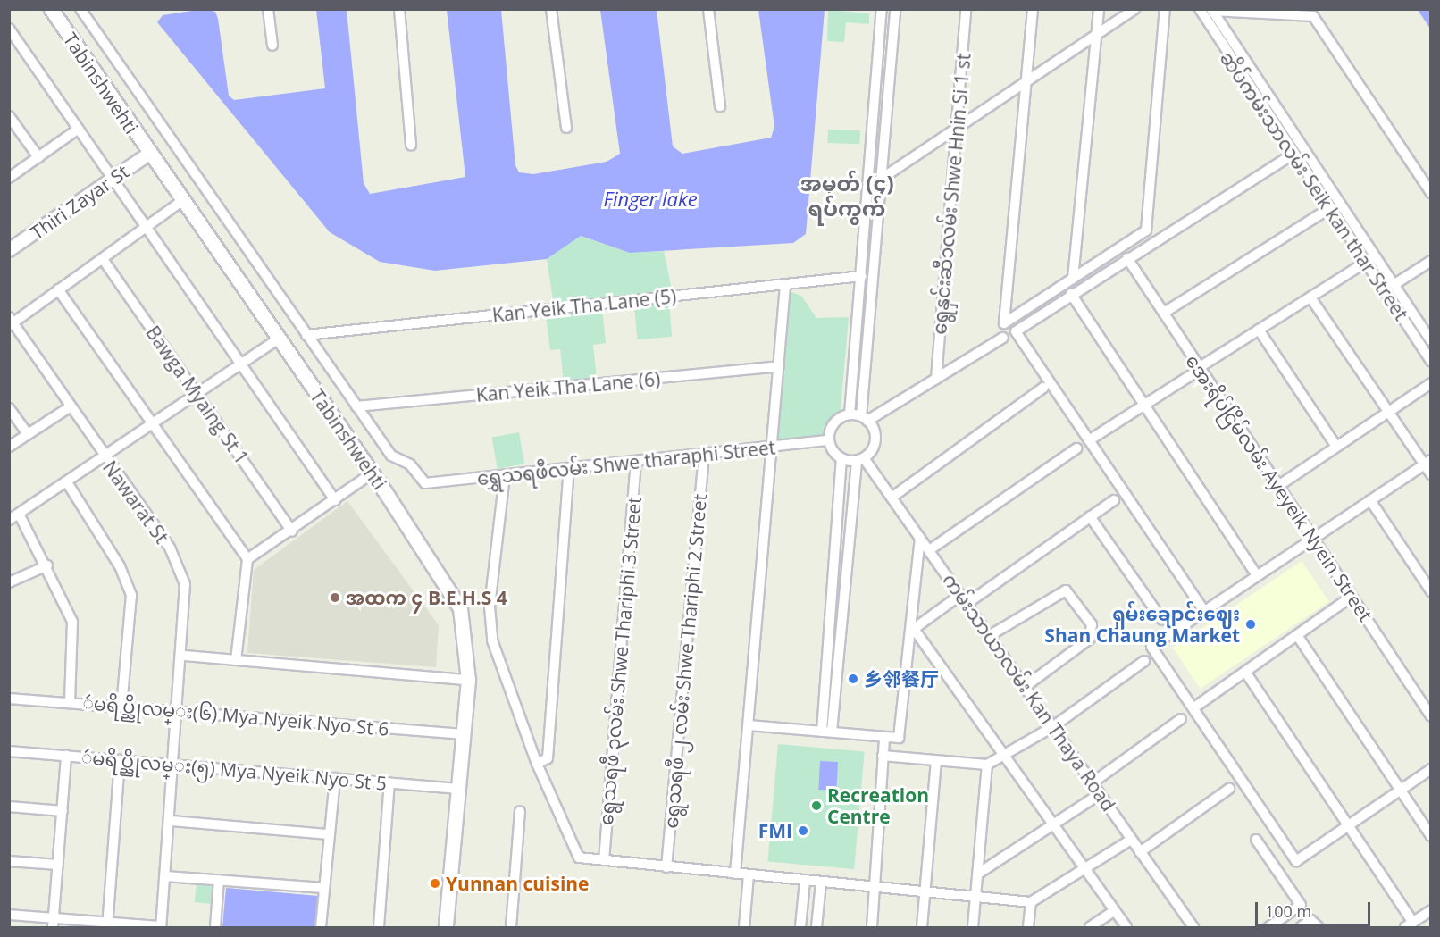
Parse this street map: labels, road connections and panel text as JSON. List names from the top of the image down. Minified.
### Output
{"streets":{"main road":["Tabinshwehti"],"street":["ဆိပ်ကမ်းသာလမ်း Seik kan thar Street","ရွေနှင်းဆီ၁လမ်း Shwe Hnin Si 1 st","Thiri Zayar St","Kan Yeik Tha Lane (5)","Kan Yeik Tha Lane (6)","Bawga Myaing St 1","ရွှေသရဖီလမ်း Shwe tharaphi Street","အေးရိပ်ငြိမ်လမ်း Ayeyeik Nyein Street","Nawarat St","ရွေသရဖီ ၃လမ်း Shwe Thariphi 3 Street","ရွေသရဖီ ၂ လမ်း Shwe Thariphi 2 Street","ကမ်းသာယာလမ်း Kan Thaya Road","ဴမရိပ္ညိုလမ္း(၆) Mya Nyeik Nyo St 6","ဴမရိပ္ညိုလမ္း(၅) Mya Nyeik Nyo St 5"]},"crossings":[["Tabinshwehti","Thiri Zayar St"],["Tabinshwehti","ဴမရိပ္ညိုလမ္း(၆) Mya Nyeik Nyo St 6"],["Tabinshwehti","ဴမရိပ္ညိုလမ္း(၅) Mya Nyeik Nyo St 5"],["Kan Yeik Tha Lane (6)","ရွှေသရဖီလမ်း Shwe tharaphi Street"],["ရွှေသရဖီလမ်း Shwe tharaphi Street","ရွေသရဖီ ၃လမ်း Shwe Thariphi 3 Street"],["ရွှေသရဖီလမ်း Shwe tharaphi Street","ရွေသရဖီ ၂ လမ်း Shwe Thariphi 2 Street"],["ရွှေသရဖီလမ်း Shwe tharaphi Street","ကမ်းသာယာလမ်း Kan Thaya Road"],["Nawarat St","ဴမရိပ္ညိုလမ္း(၆) Mya Nyeik Nyo St 6"],["Nawarat St","ဴမရိပ္ညိုလမ္း(၅) Mya Nyeik Nyo St 5"]],"districts":["အမှတ် (၄) ရပ်ကွက်"],"water":["Finger lake"],"places":["အထက ၄ B.E.H.S 4","ရှမ်းချောင်းဈေး Shan Chaung Market","乡邻餐厅","Recreation Centre","FMI","Yunnan cuisine"],"scale_bar":"100 m"}
